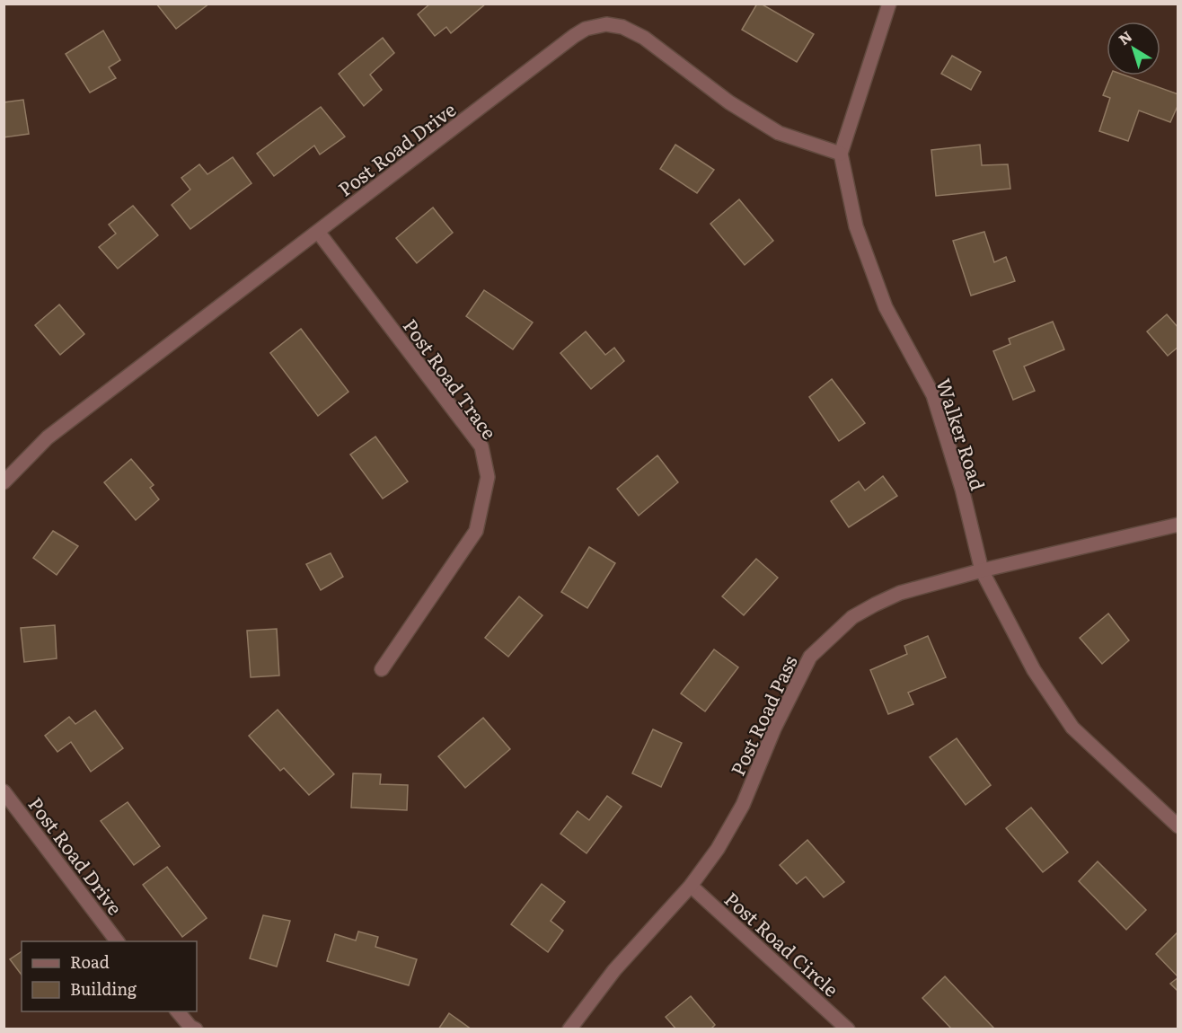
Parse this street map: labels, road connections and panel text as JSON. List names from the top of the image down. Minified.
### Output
{"streets":{"street":["Post Road Drive","Post Road Trace","Walker Road","Post Road Pass","Post Road Circle"]},"crossings":[["Post Road Drive","Post Road Trace"],["Post Road Drive","Walker Road"],["Walker Road","Post Road Pass"],["Post Road Pass","Post Road Circle"]],"legend":["Road","Building"],"north":"top left"}
